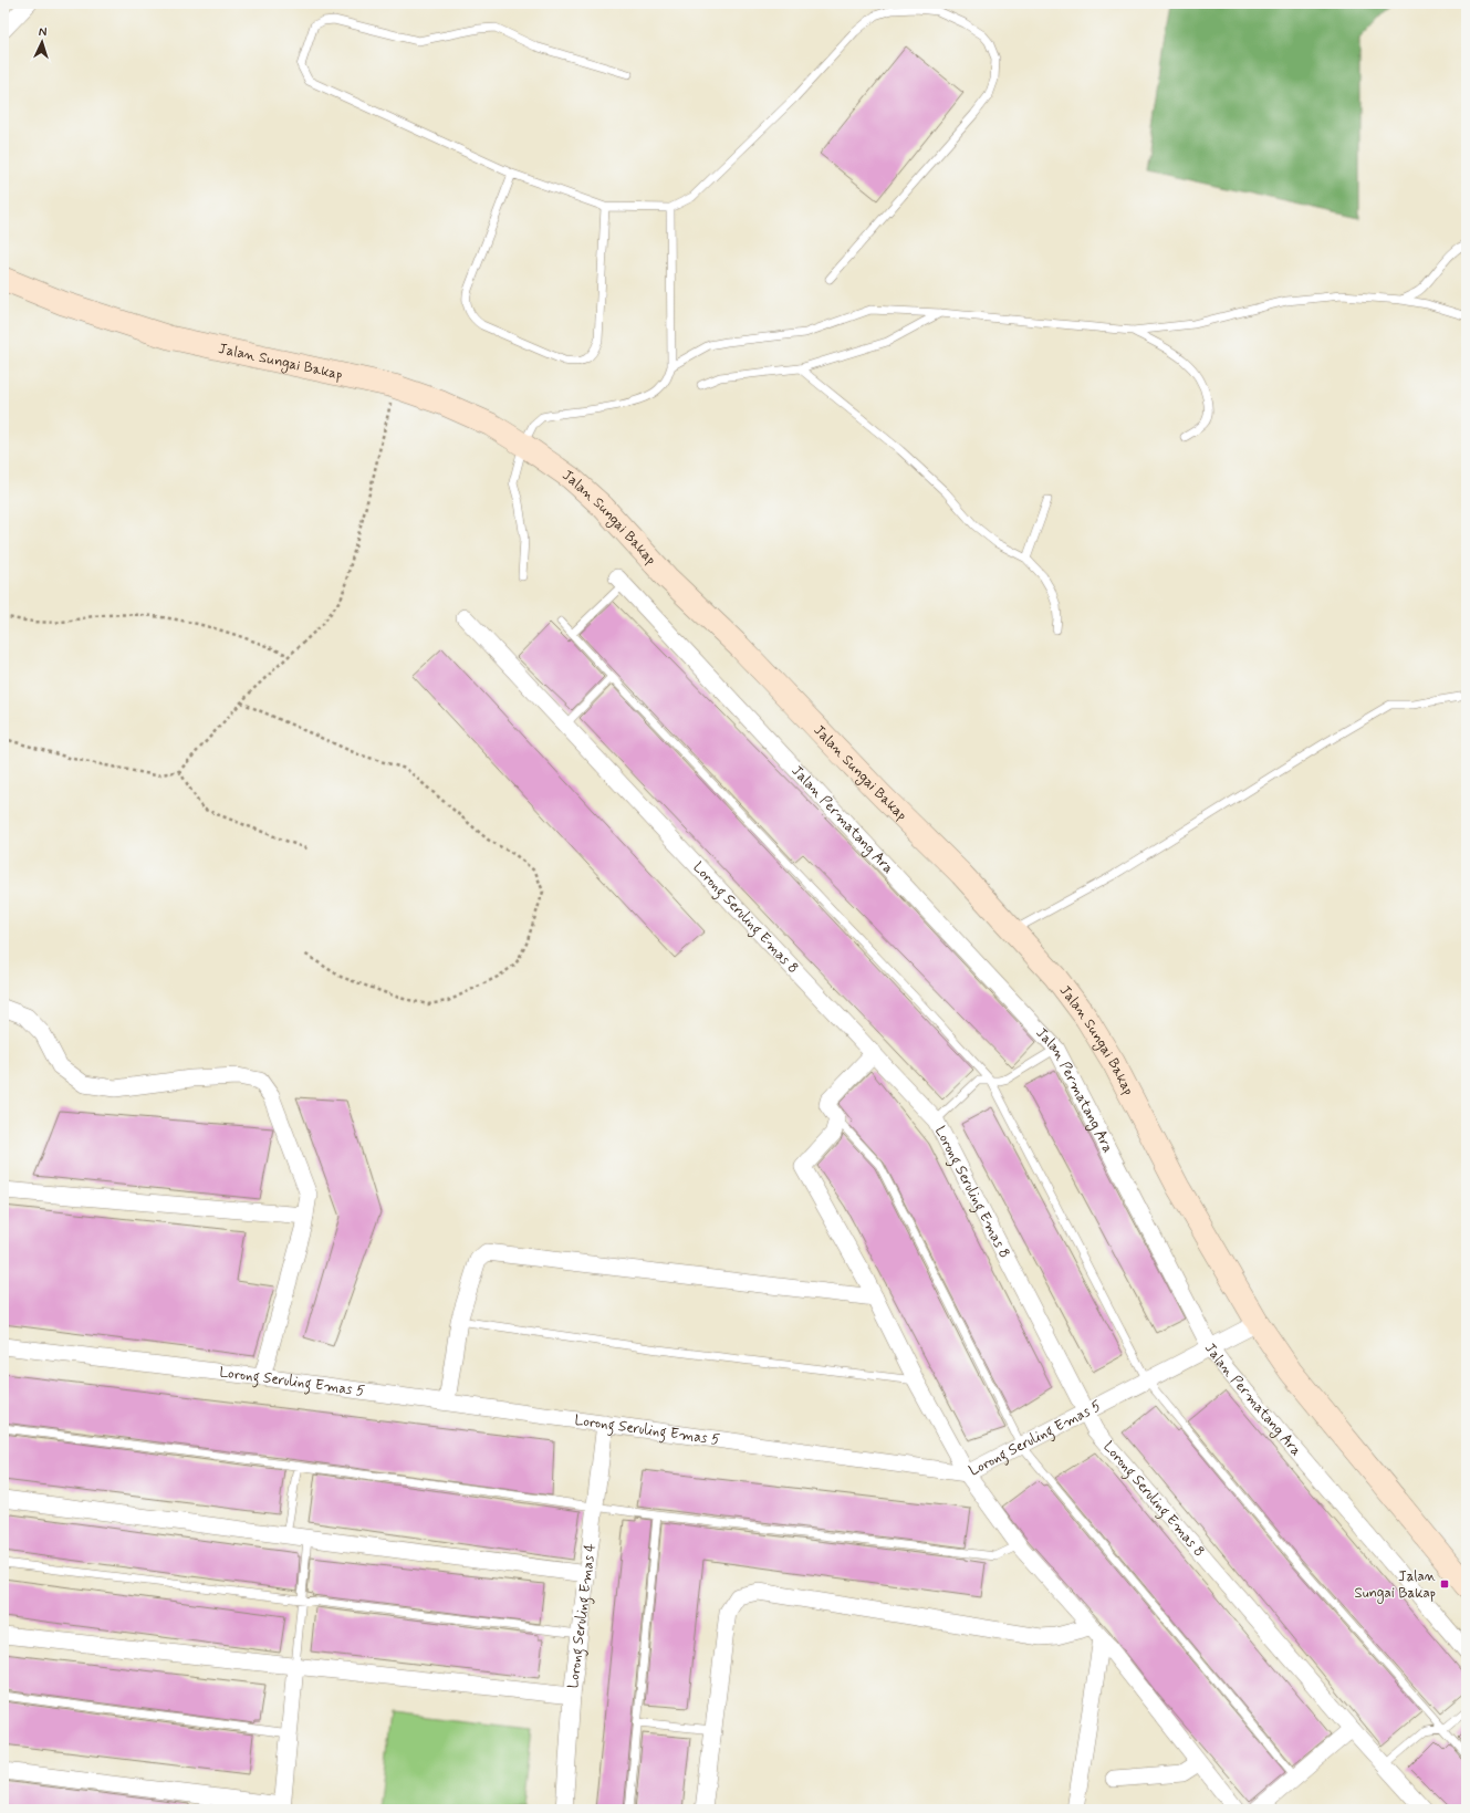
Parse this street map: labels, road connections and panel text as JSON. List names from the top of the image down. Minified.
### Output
{"streets":{"main road":["Jalan Sungai Bakap"],"street":["Jalan Permatang Ara","Lorong Seruling Emas 8","Lorong Seruling Emas 5","Lorong Seruling Emas 4"]},"crossings":[["Jalan Sungai Bakap","Lorong Seruling Emas 5"],["Jalan Permatang Ara","Lorong Seruling Emas 5"],["Lorong Seruling Emas 8","Lorong Seruling Emas 5"],["Lorong Seruling Emas 5","Lorong Seruling Emas 4"]],"places":{"transit":["Jalan Sungai Bakap"]},"north":"top"}
